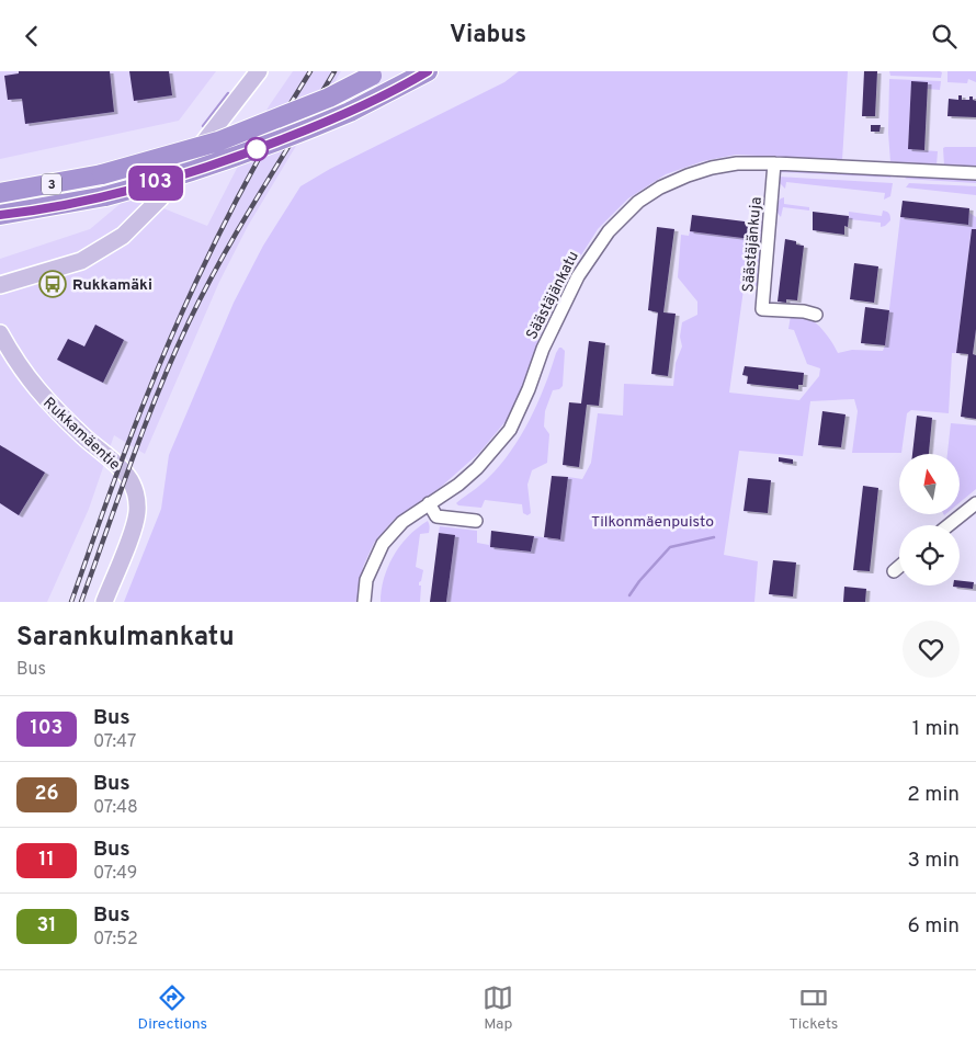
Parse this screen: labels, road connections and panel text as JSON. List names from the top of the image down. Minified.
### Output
{"streets":{"highway":["3"],"main road":["Rukkamäentie"],"street":["Säästäjänkuja","Säästäjänkatu"]},"crossings":[["Säästäjänkuja","Säästäjänkatu"]],"parks":["Tilkonmäenpuisto"],"places":{"bus stop":["Rukkamäki"]},"lines":["bus line 103"],"north":"top","page":{"header":"Viabus","on_map":"103","heading":["Sarankulmankatu","Bus"],"list":[{"mark":"103","name":"Bus","note":"07:47","value":"1 min"},{"mark":"26","name":"Bus","note":"07:48","value":"2 min"},{"mark":"11","name":"Bus","note":"07:49","value":"3 min"},{"mark":"31","name":"Bus","note":"07:52","value":"6 min"}],"tabs":["Directions","Map","Tickets"]}}
